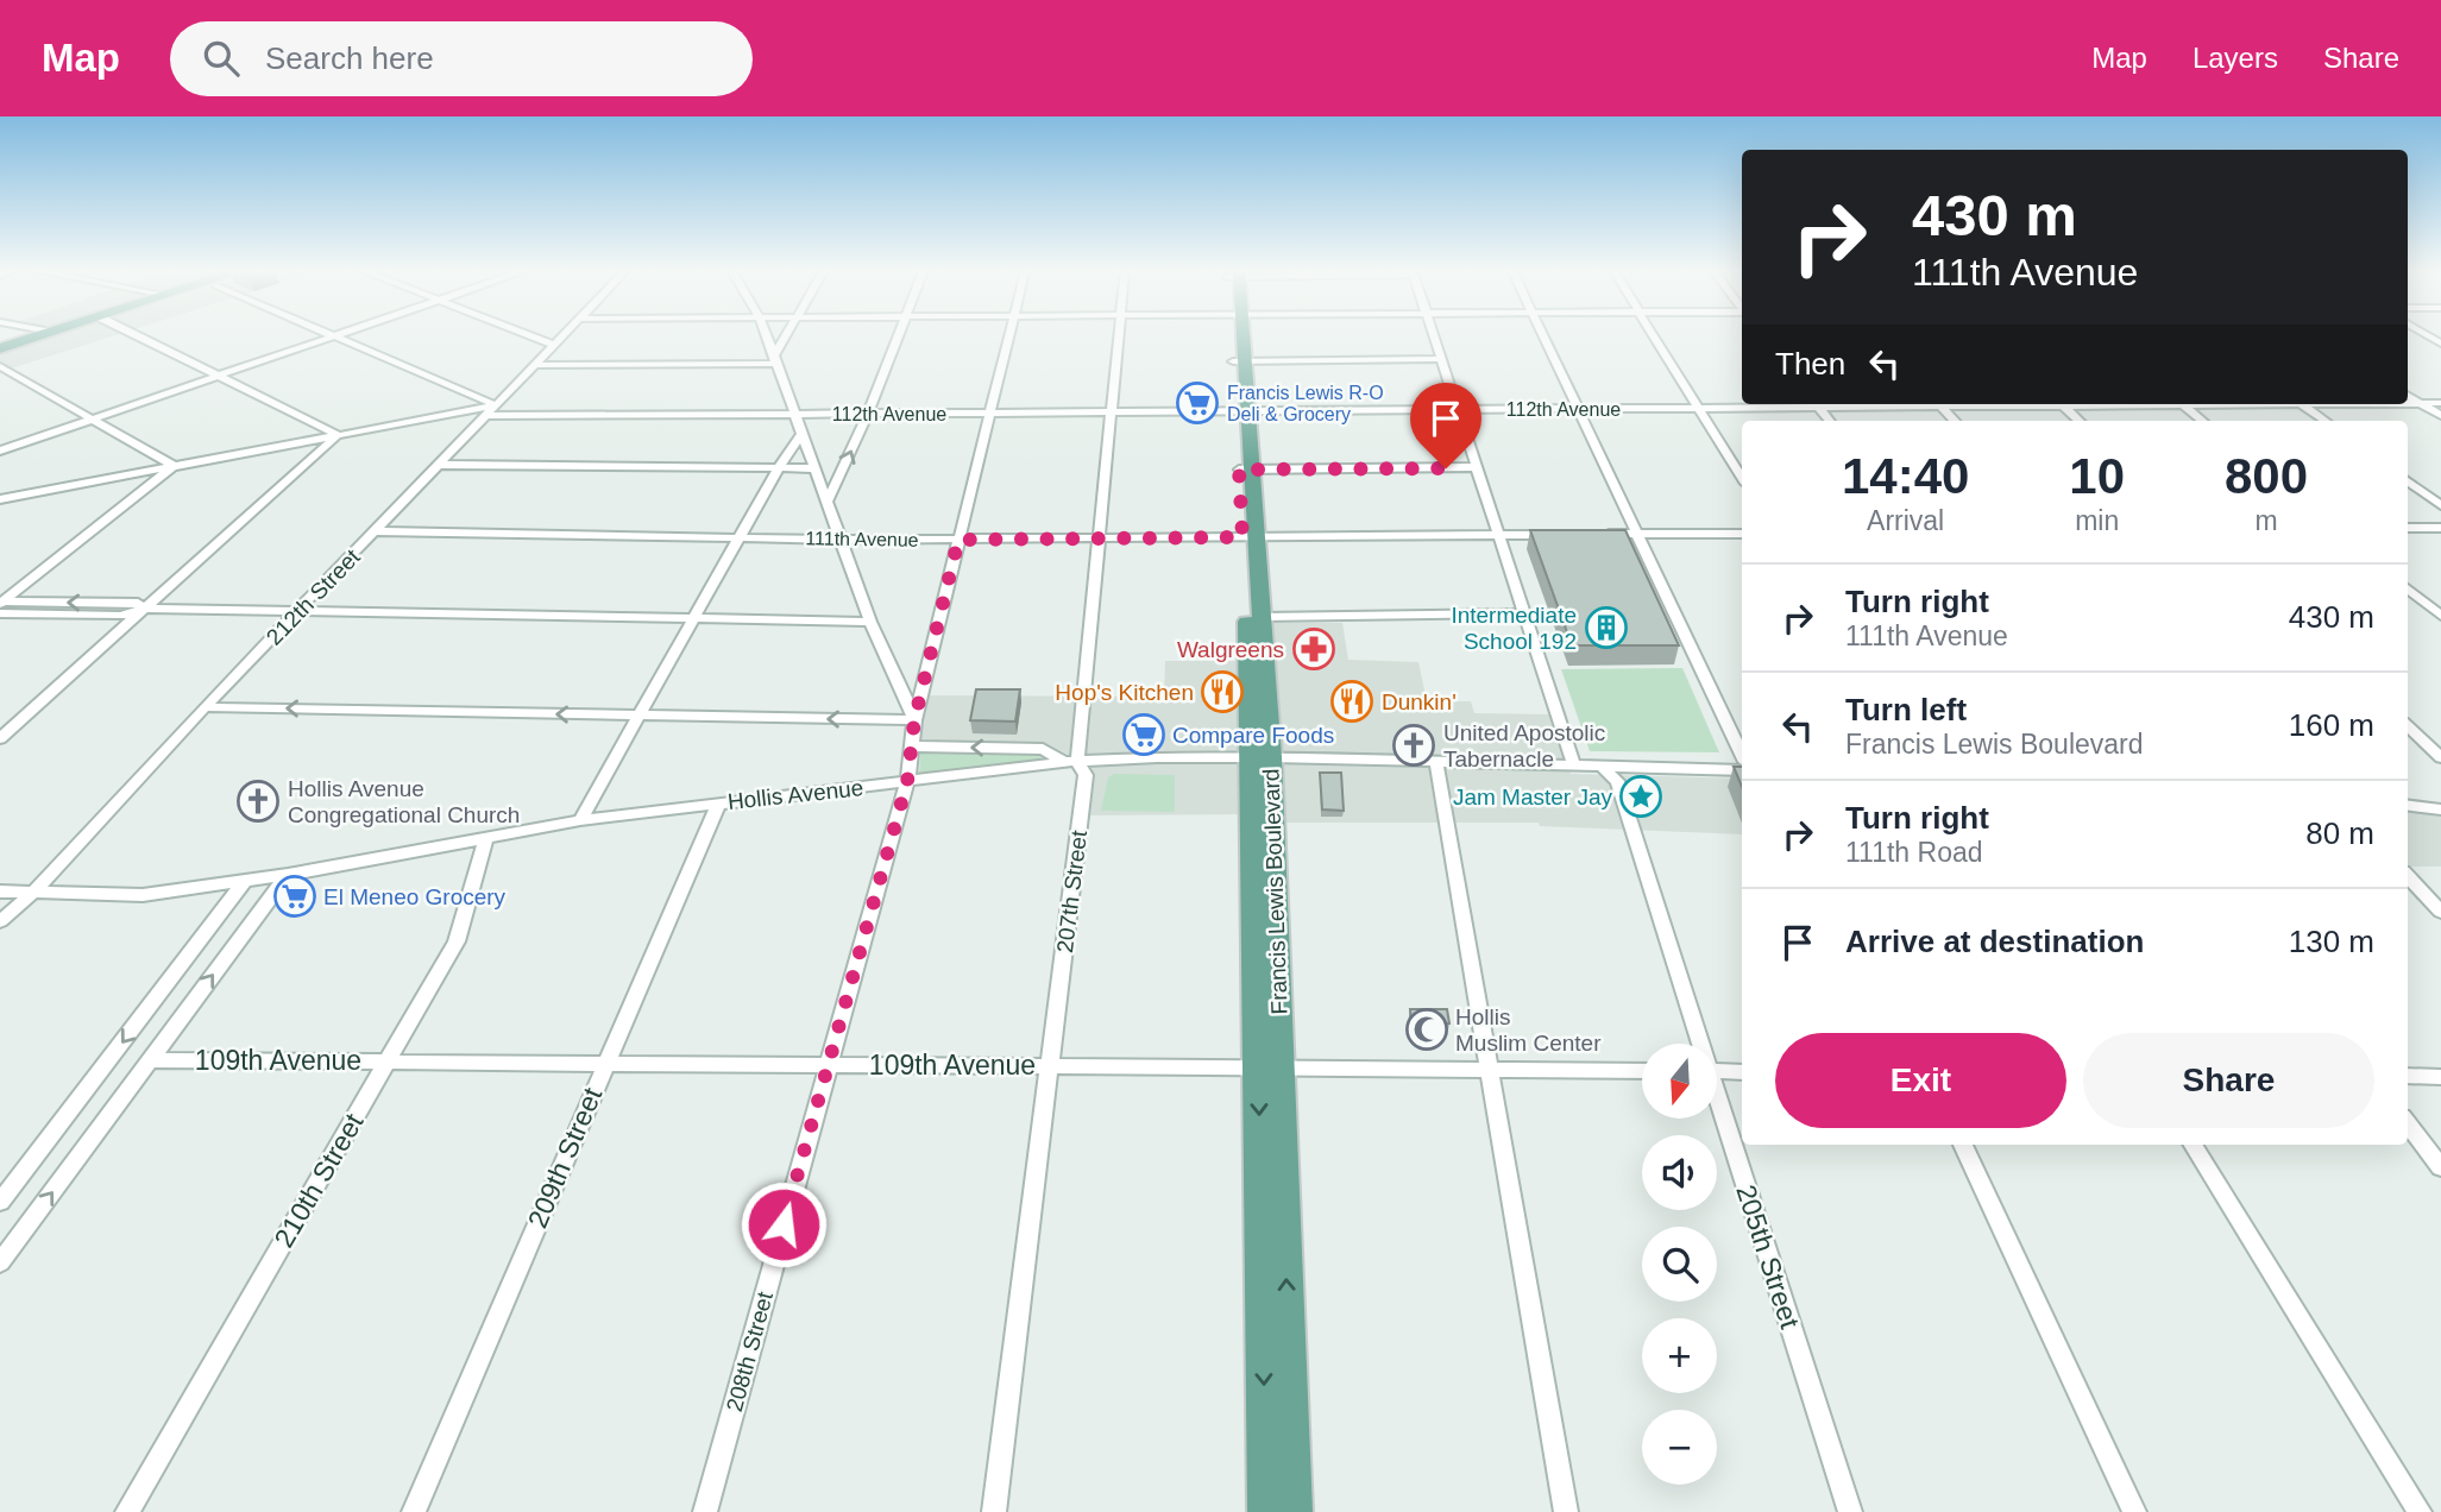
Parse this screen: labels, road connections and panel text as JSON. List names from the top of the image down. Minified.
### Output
{"streets":{"main road":["Francis Lewis Boulevard"],"street":["112th Avenue","111th Avenue","212th Street","Hollis Avenue","207th Street","109th Avenue","209th Street","210th Street","205th Street","208th Street"]},"crossings":[["112th Avenue","212th Street"],["112th Avenue","207th Street"],["112th Avenue","Francis Lewis Boulevard"],["112th Avenue","208th Street"],["111th Avenue","212th Street"],["111th Avenue","207th Street"],["111th Avenue","Francis Lewis Boulevard"],["111th Avenue","208th Street"],["212th Street","Hollis Avenue"],["Hollis Avenue","207th Street"],["Hollis Avenue","Francis Lewis Boulevard"],["Hollis Avenue","209th Street"],["Hollis Avenue","210th Street"],["Hollis Avenue","205th Street"],["Hollis Avenue","208th Street"],["207th Street","109th Avenue"],["Francis Lewis Boulevard","109th Avenue"],["109th Avenue","209th Street"],["109th Avenue","210th Street"],["109th Avenue","208th Street"]],"places":{"supermarket":["Francis Lewis R-O Deli & Grocery","Compare Foods","El Meneo Grocery"],"building":["Intermediate School 192"],"pharmacy":["Walgreens"],"restaurant":["Hop's Kitchen","Dunkin'"],"church":["United Apostolic Tabernacle","Hollis Avenue Congregational Church"],"place":["Jam Master Jay"],"mosque":["Hollis Muslim Center"]},"north":"bottom","page":{"header":"Map","search":"Search here","nav":["Map","Layers","Share"],"turn":["430 m","111th Avenue"],"then":"Then","eta":["14:40","Arrival","10","min","800","m"],"list":[{"name":"Turn right","note":"111th Avenue","value":"430 m"},{"name":"Turn left","note":"Francis Lewis Boulevard","value":"160 m"},{"name":"Turn right","note":"111th Road","value":"80 m"},{"name":"Arrive at destination","value":"130 m"}],"buttons":["Exit","Share"],"map_buttons":["+","−"]}}
